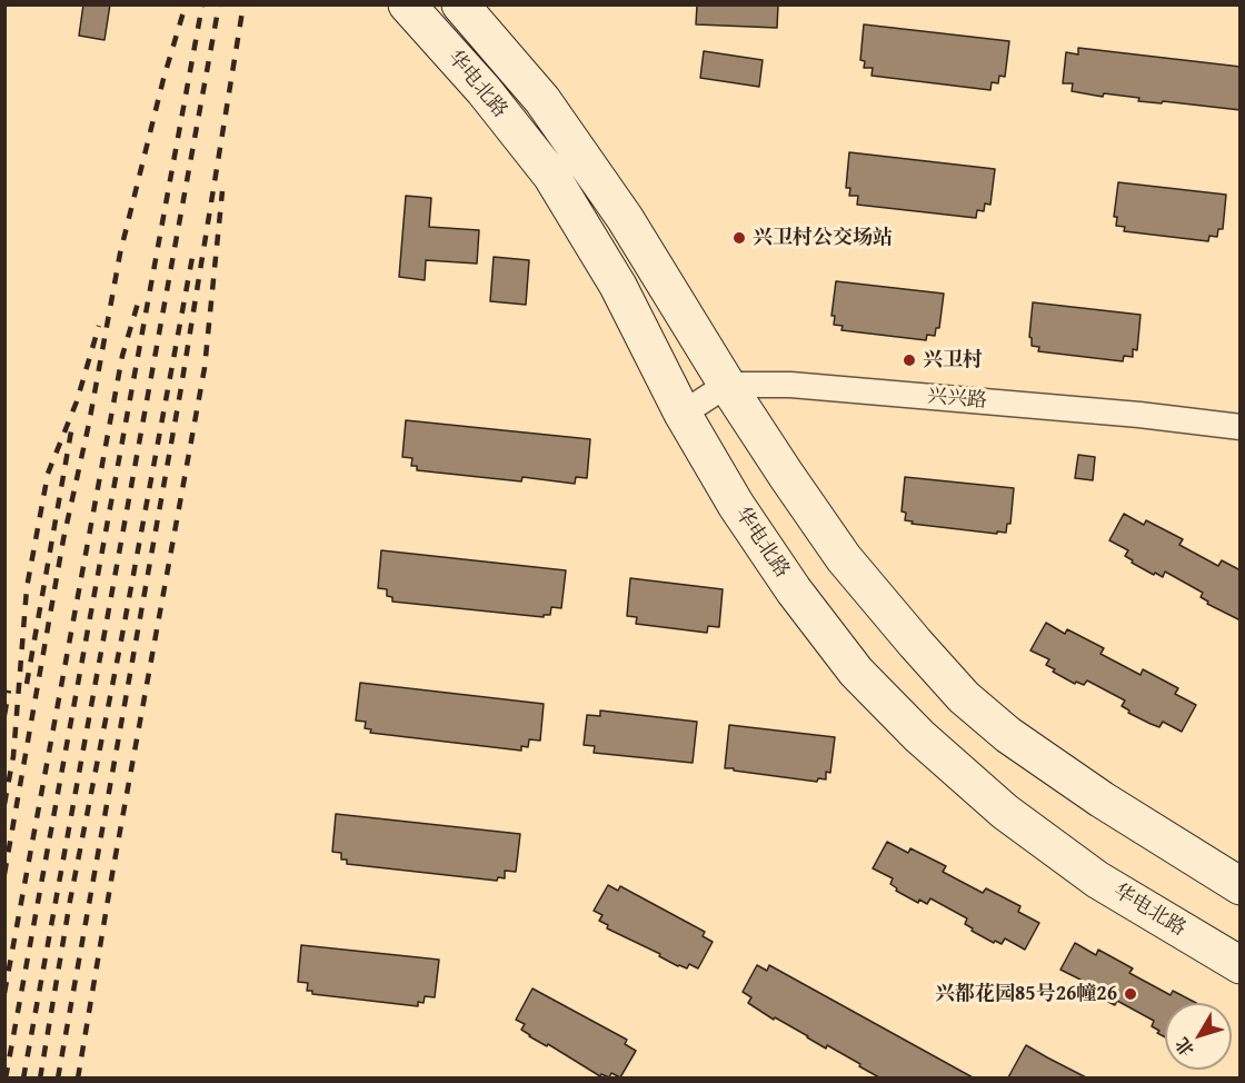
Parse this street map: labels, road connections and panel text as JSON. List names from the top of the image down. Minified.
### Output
{"streets":{"main road":["华电北路"],"street":["兴兴路"]},"crossings":[["华电北路","兴兴路"]],"places":["兴卫村公交场站","兴卫村","兴都花园85号26幢26"],"north":"bottom left"}
